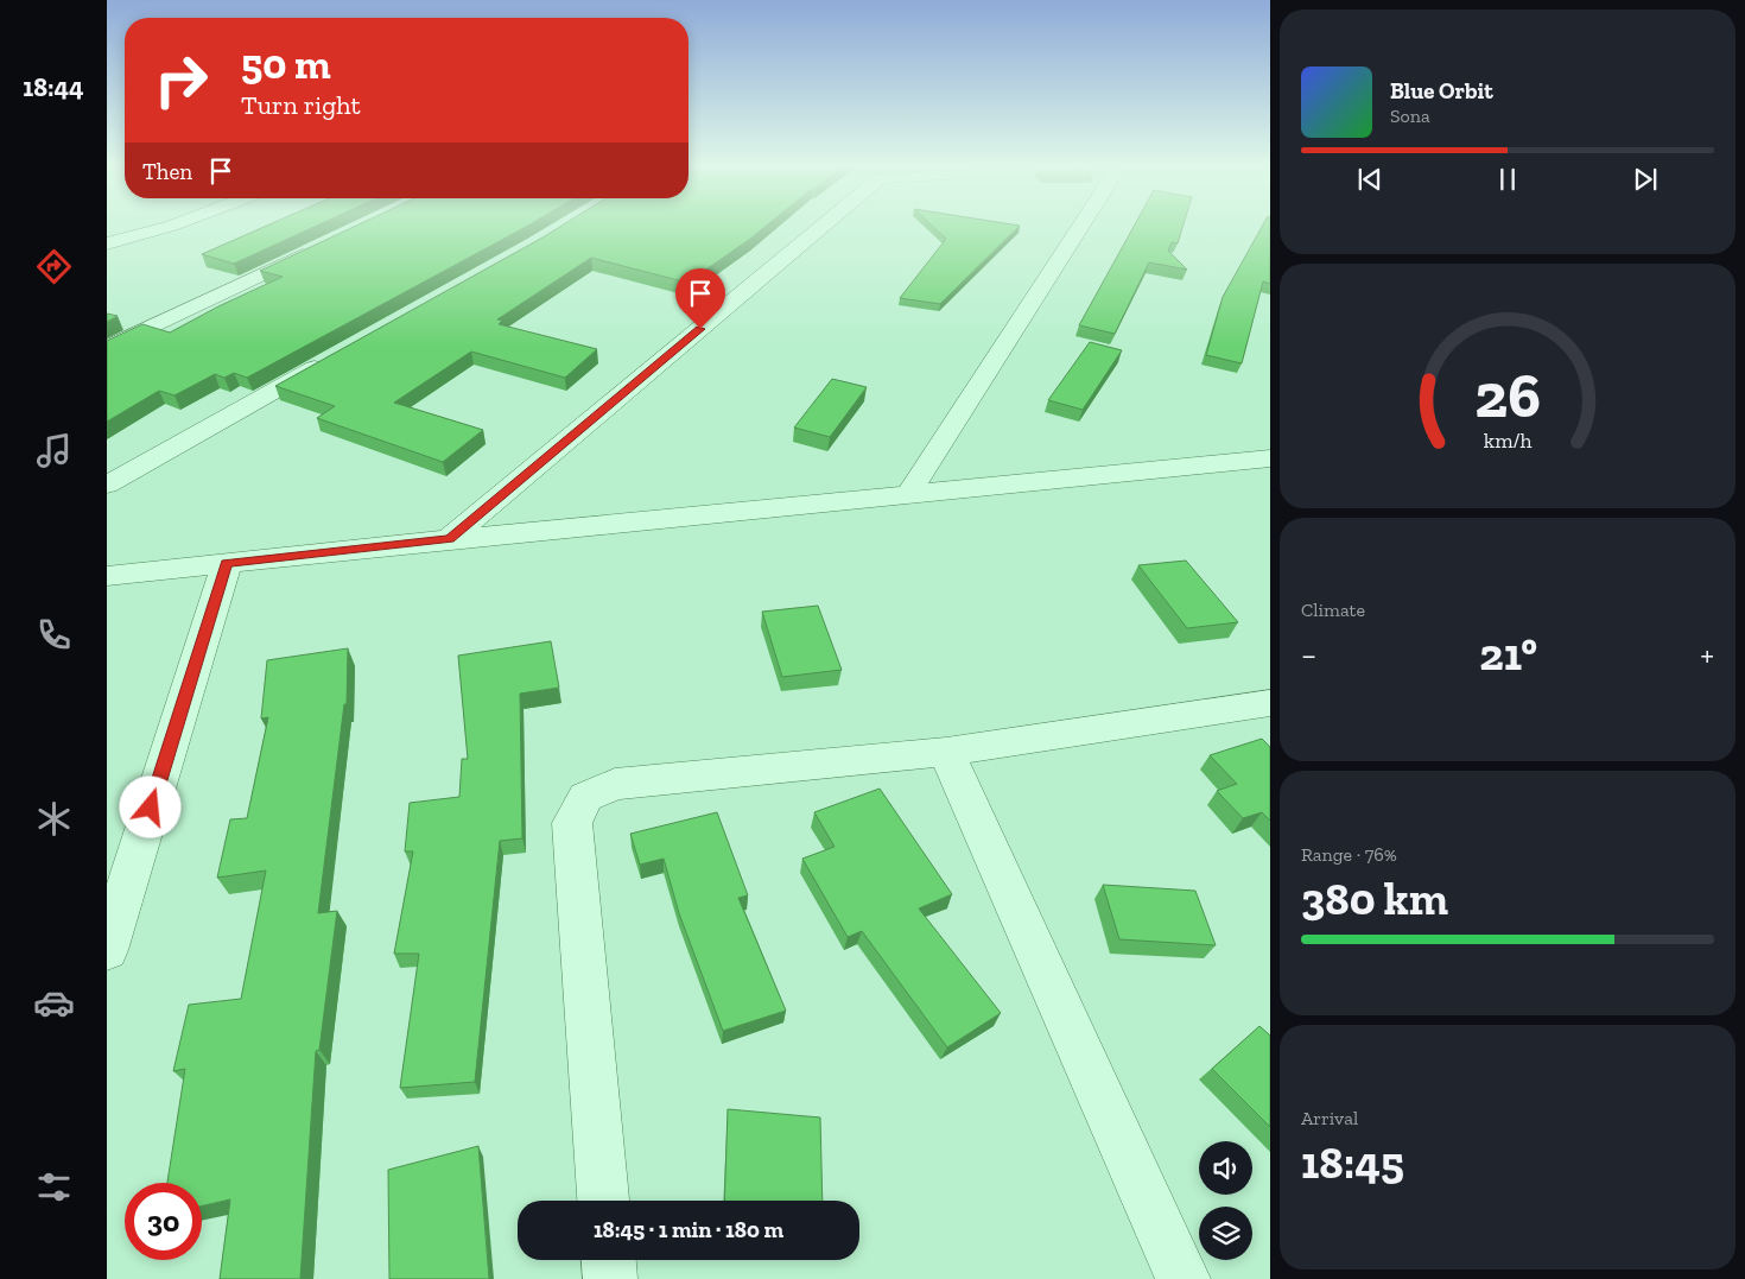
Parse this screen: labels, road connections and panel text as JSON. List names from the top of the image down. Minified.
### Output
{"page":{"tabs":"18:44","turn":["50 m","Turn right"],"song":["Blue Orbit","Sona"],"then":"Then","tile":["Climate",["Range · 76%","380 km"],["Arrival","18:45"]],"heat":["−","21°","+"],"limit":"30","trip":"18:45 · 1 min · 180 m","gauge":["26","km/h"]}}
